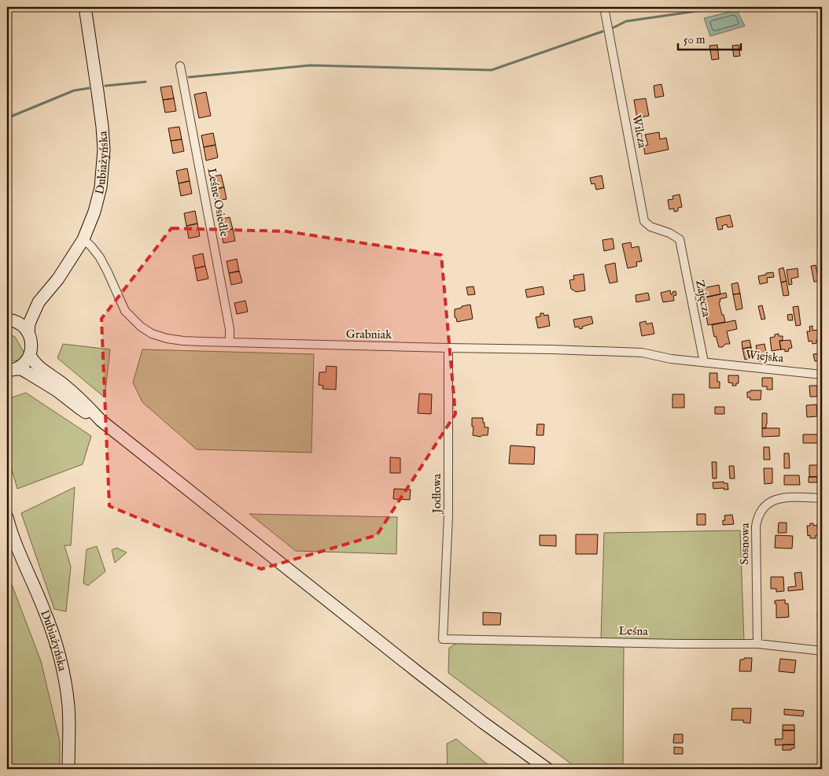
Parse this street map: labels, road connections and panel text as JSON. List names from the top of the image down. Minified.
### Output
{"streets":{"main road":["Dubiażyńska"],"street":["Wilcza","Leśne Osiedle","Zajęcza","Grabniak","Wiejska","Jodłowa","Sosnowa","Leśna"]},"crossings":[["Wilcza","Zajęcza"],["Dubiażyńska","Grabniak"],["Leśne Osiedle","Grabniak"],["Zajęcza","Grabniak"],["Zajęcza","Wiejska"],["Grabniak","Wiejska"],["Grabniak","Jodłowa"],["Jodłowa","Leśna"],["Sosnowa","Leśna"]],"scale_bar":"50 m"}
